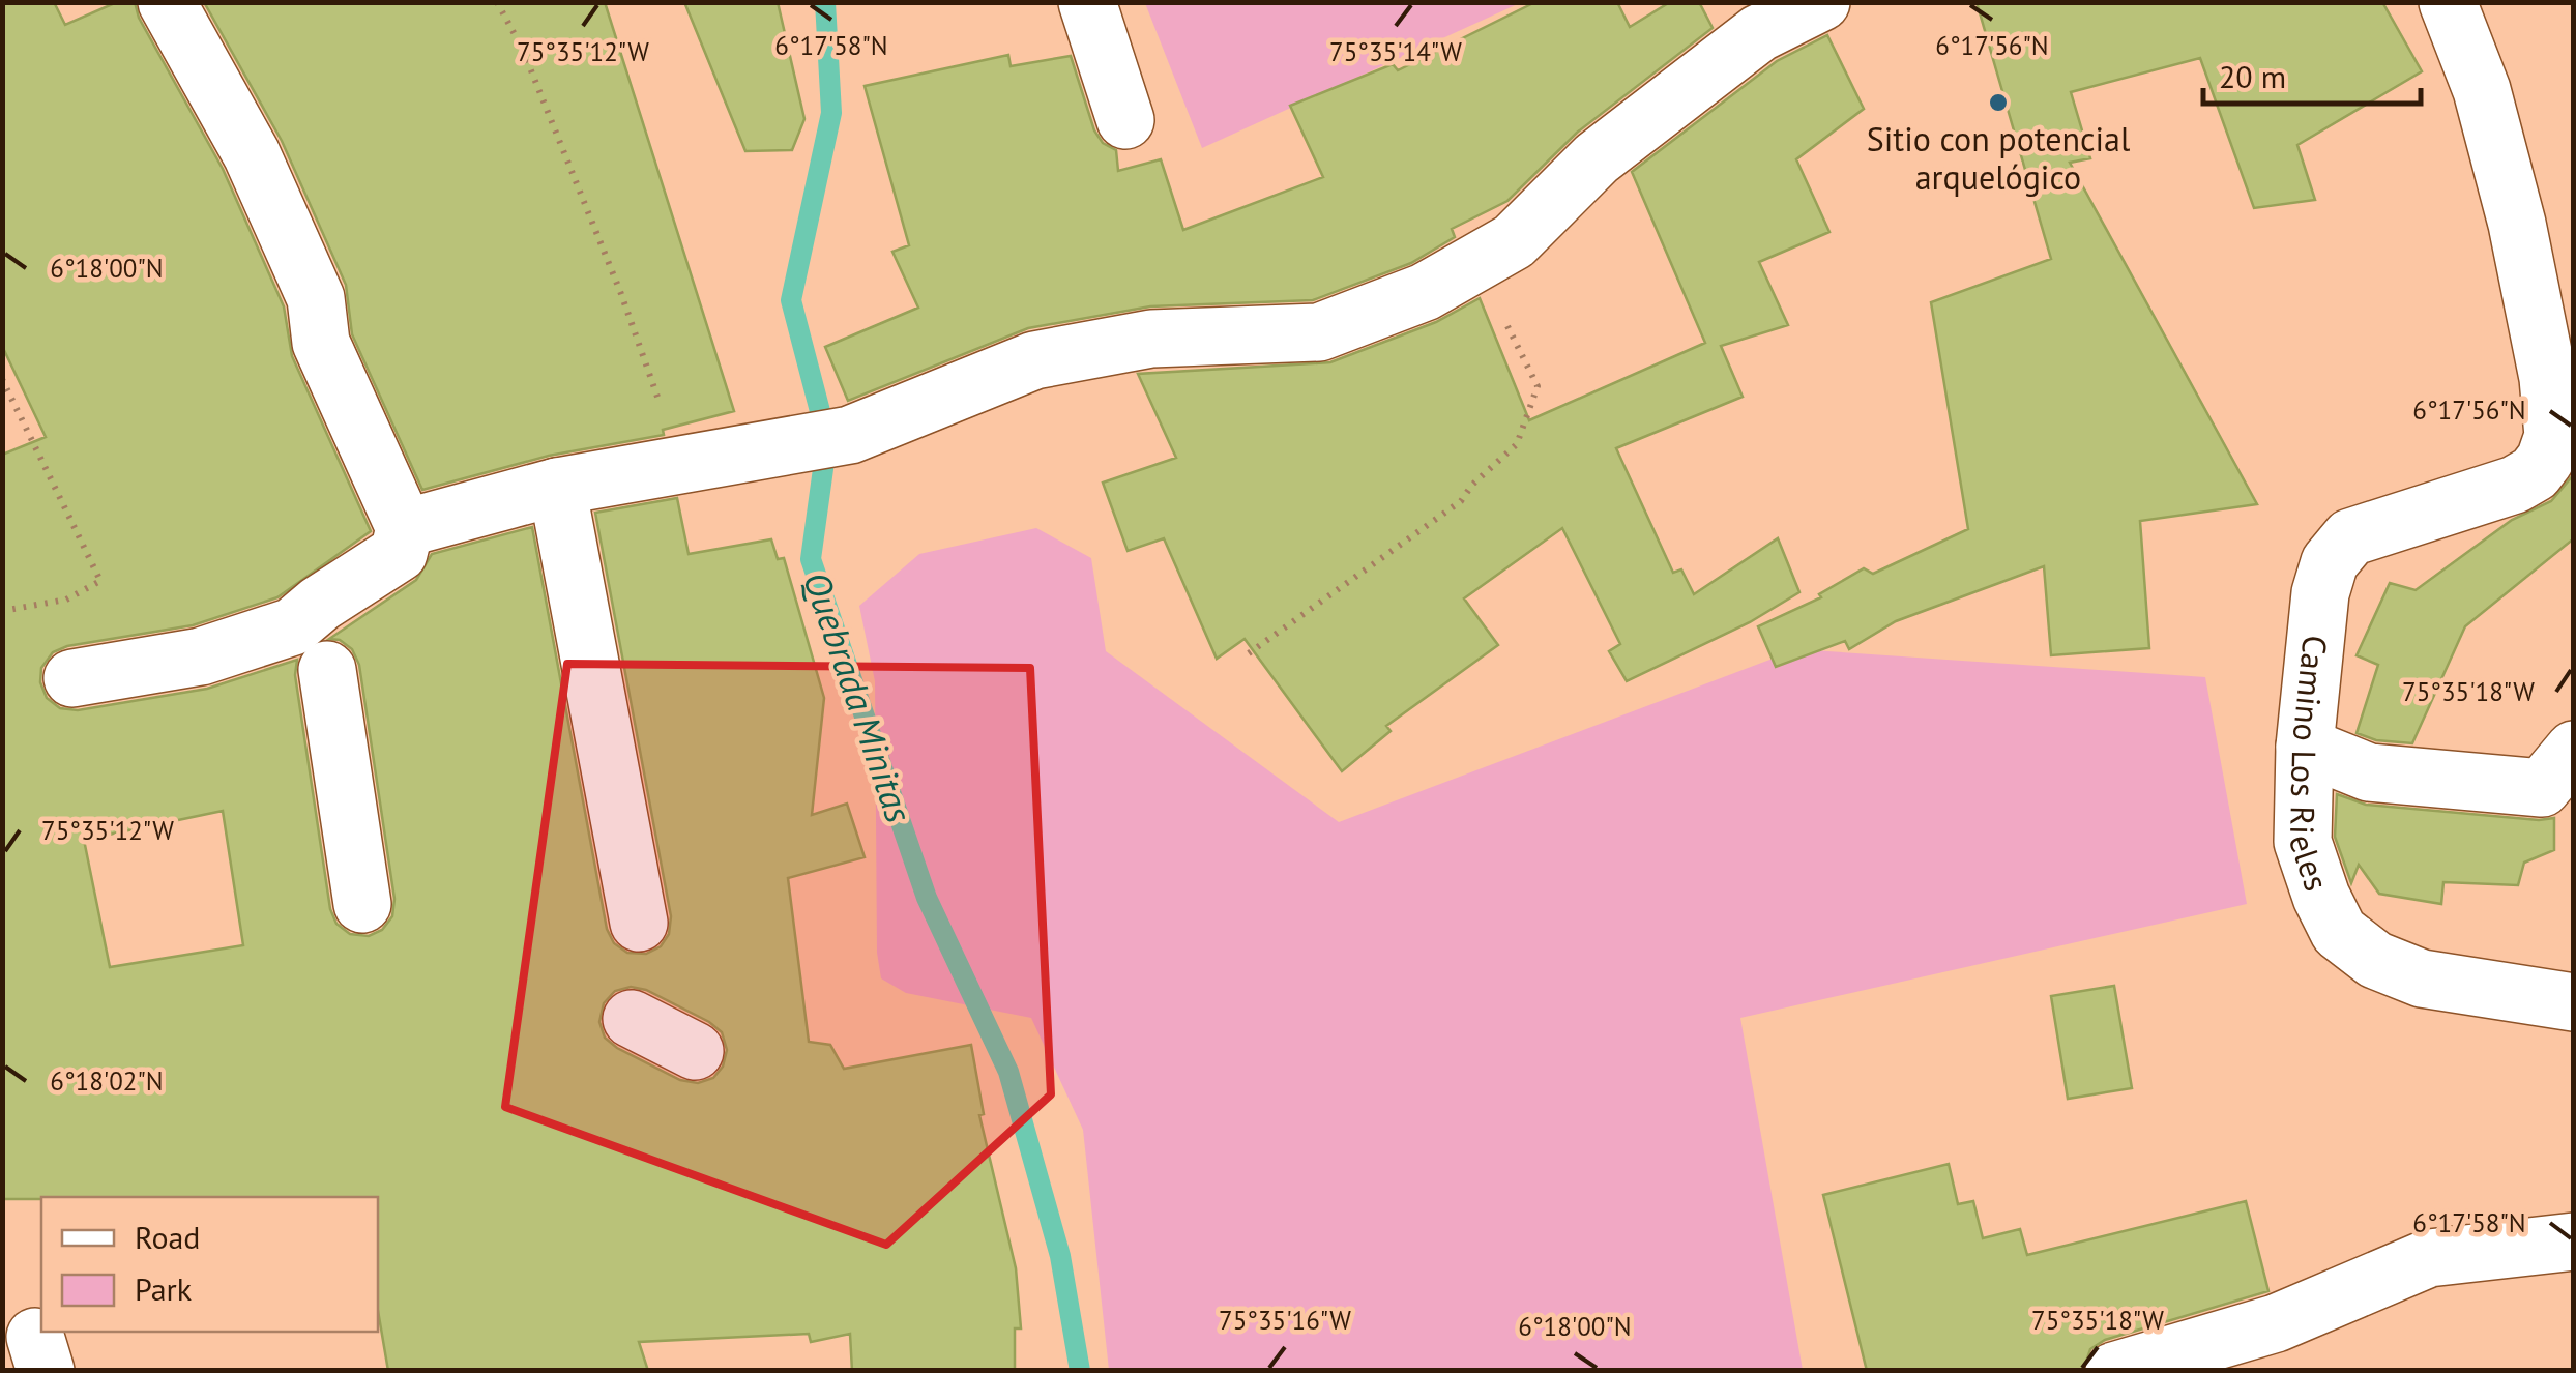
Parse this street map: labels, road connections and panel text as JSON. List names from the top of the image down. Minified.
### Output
{"streets":{"street":["Camino Los Rieles"]},"water":["Quebrada Minitas"],"places":["Sitio con potencial arquelógico"],"legend":["Road","Park"],"scale_bar":"20 m","coordinates":["6°17'58\"N","6°17'56\"N","75°35'12\"W","75°35'14\"W","6°18'00\"N","75°35'18\"W","6°18'02\"N","75°35'16\"W"]}
